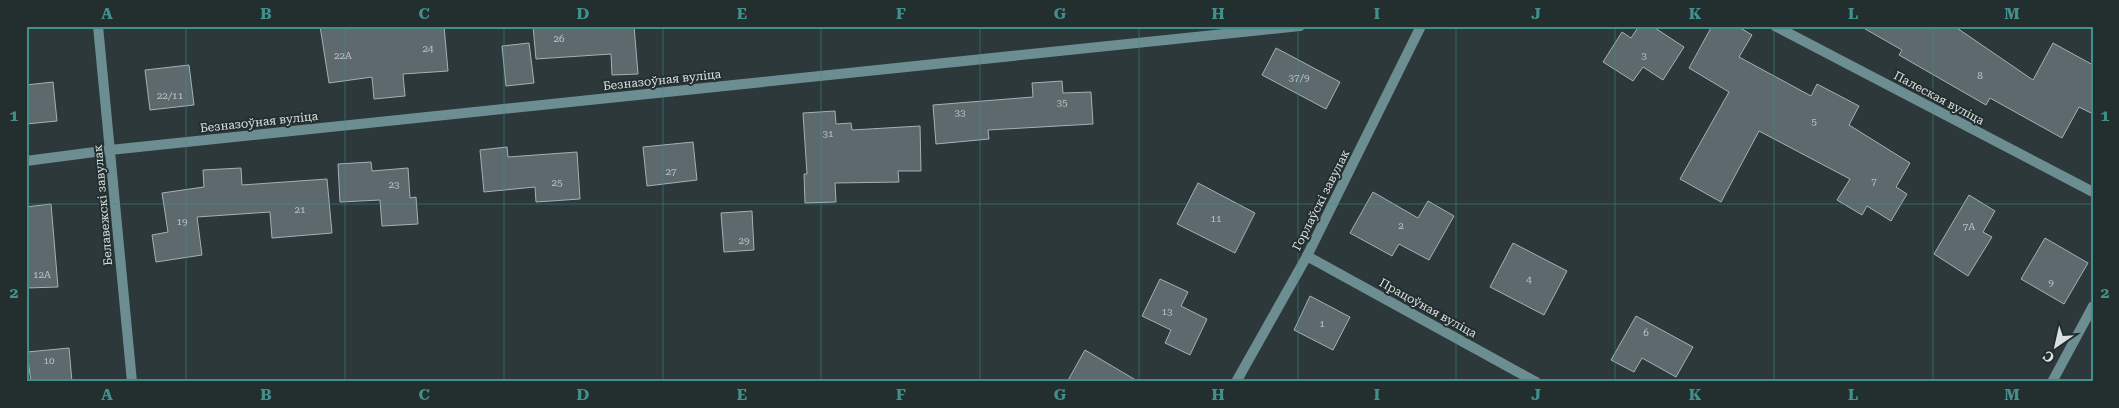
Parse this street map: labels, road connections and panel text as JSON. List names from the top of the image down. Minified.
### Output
{"streets":{"street":["Безназоўная вуліца","Палеская вуліца","Горлаўскі завулак","Белавежскі завулак","Працоўная вуліца"]},"crossings":[["Безназоўная вуліца","Белавежскі завулак"],["Горлаўскі завулак","Працоўная вуліца"]],"house_numbers":["26","24","22А","3","8","37/9","22/11","35","33","5","31","27","7","25","23","21","11","19","2","7А","29","12А","4","9","13","1","6","10"],"north":"bottom left","grid":{"columns":["A","B","C","D","E","F","G","H","I","J","K","L","M"],"rows":["1","2"]}}
